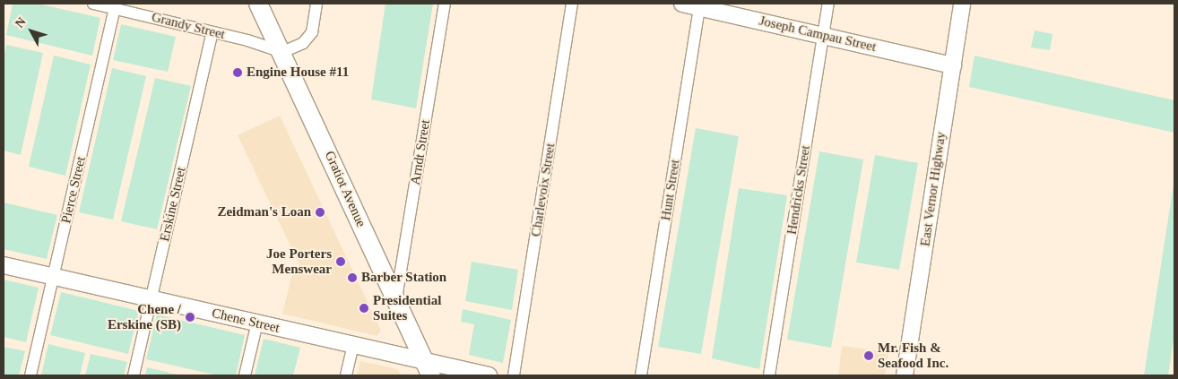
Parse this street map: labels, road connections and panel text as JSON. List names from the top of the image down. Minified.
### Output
{"streets":{"main road":["Gratiot Avenue"],"street":["Grandy Street","Joseph Campau Street","Arndt Street","East Vernor Highway","Pierce Street","Charlevoix Street","Hunt Street","Hendricks Street","Erskine Street","Chene Street"]},"crossings":[["Grandy Street","Gratiot Avenue"],["Grandy Street","Pierce Street"],["Grandy Street","Erskine Street"],["Joseph Campau Street","East Vernor Highway"],["Joseph Campau Street","Hunt Street"],["Joseph Campau Street","Hendricks Street"],["Arndt Street","Gratiot Avenue"],["Gratiot Avenue","Chene Street"],["Pierce Street","Chene Street"],["Erskine Street","Chene Street"]],"places":["Engine House #11","Zeidman's Loan","Joe Porters Menswear","Barber Station","Presidential Suites","Chene / Erskine (SB)","Mr. Fish & Seafood Inc."],"north":"top left"}
